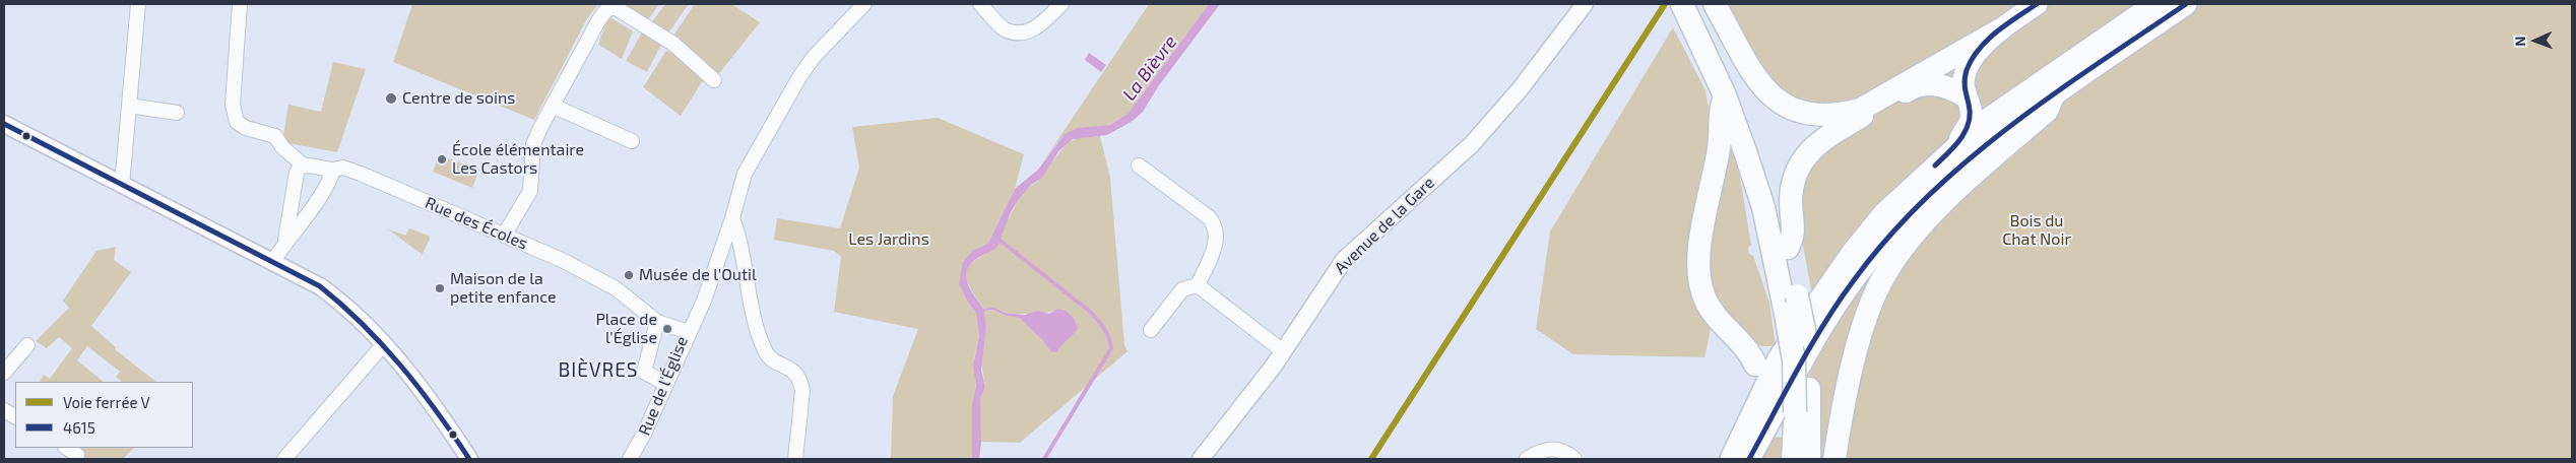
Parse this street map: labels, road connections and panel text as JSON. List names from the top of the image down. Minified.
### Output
{"streets":{"street":["Rue des Écoles","Avenue de la Gare","Rue de l'Église"]},"crossings":[["Rue des Écoles","Rue de l'Église"]],"districts":["BIÈVRES"],"water":["La Bièvre"],"parks":["Bois du Chat Noir","Les Jardins"],"places":["Centre de soins","École élémentaire Les Castors","Musée de l'Outil","Maison de la petite enfance","Place de l'Église"],"lines":["rail line V","transit line 4615"],"legend":["Voie ferrée V","4615"],"north":"left"}
